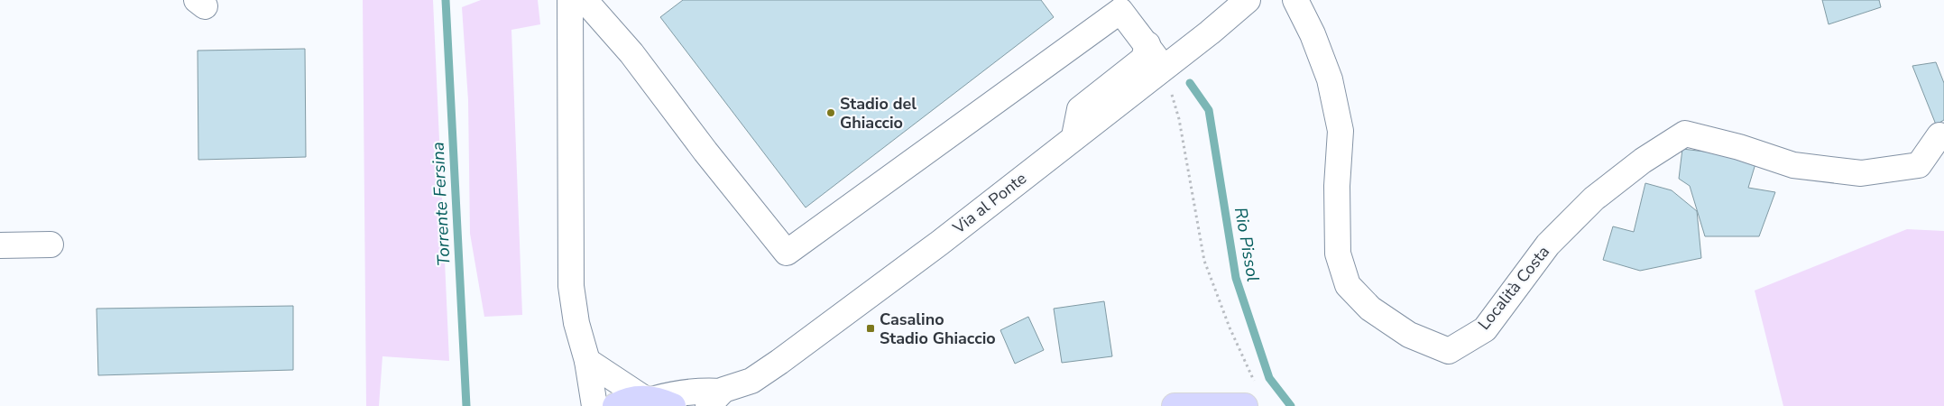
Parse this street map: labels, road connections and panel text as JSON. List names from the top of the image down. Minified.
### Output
{"streets":{"street":["Via al Ponte","Località Costa"]},"water":["Torrente Fersina","Rio Pissol"],"places":{"other":["Stadio del Ghiaccio"],"transit":["Casalino Stadio Ghiaccio"]}}
